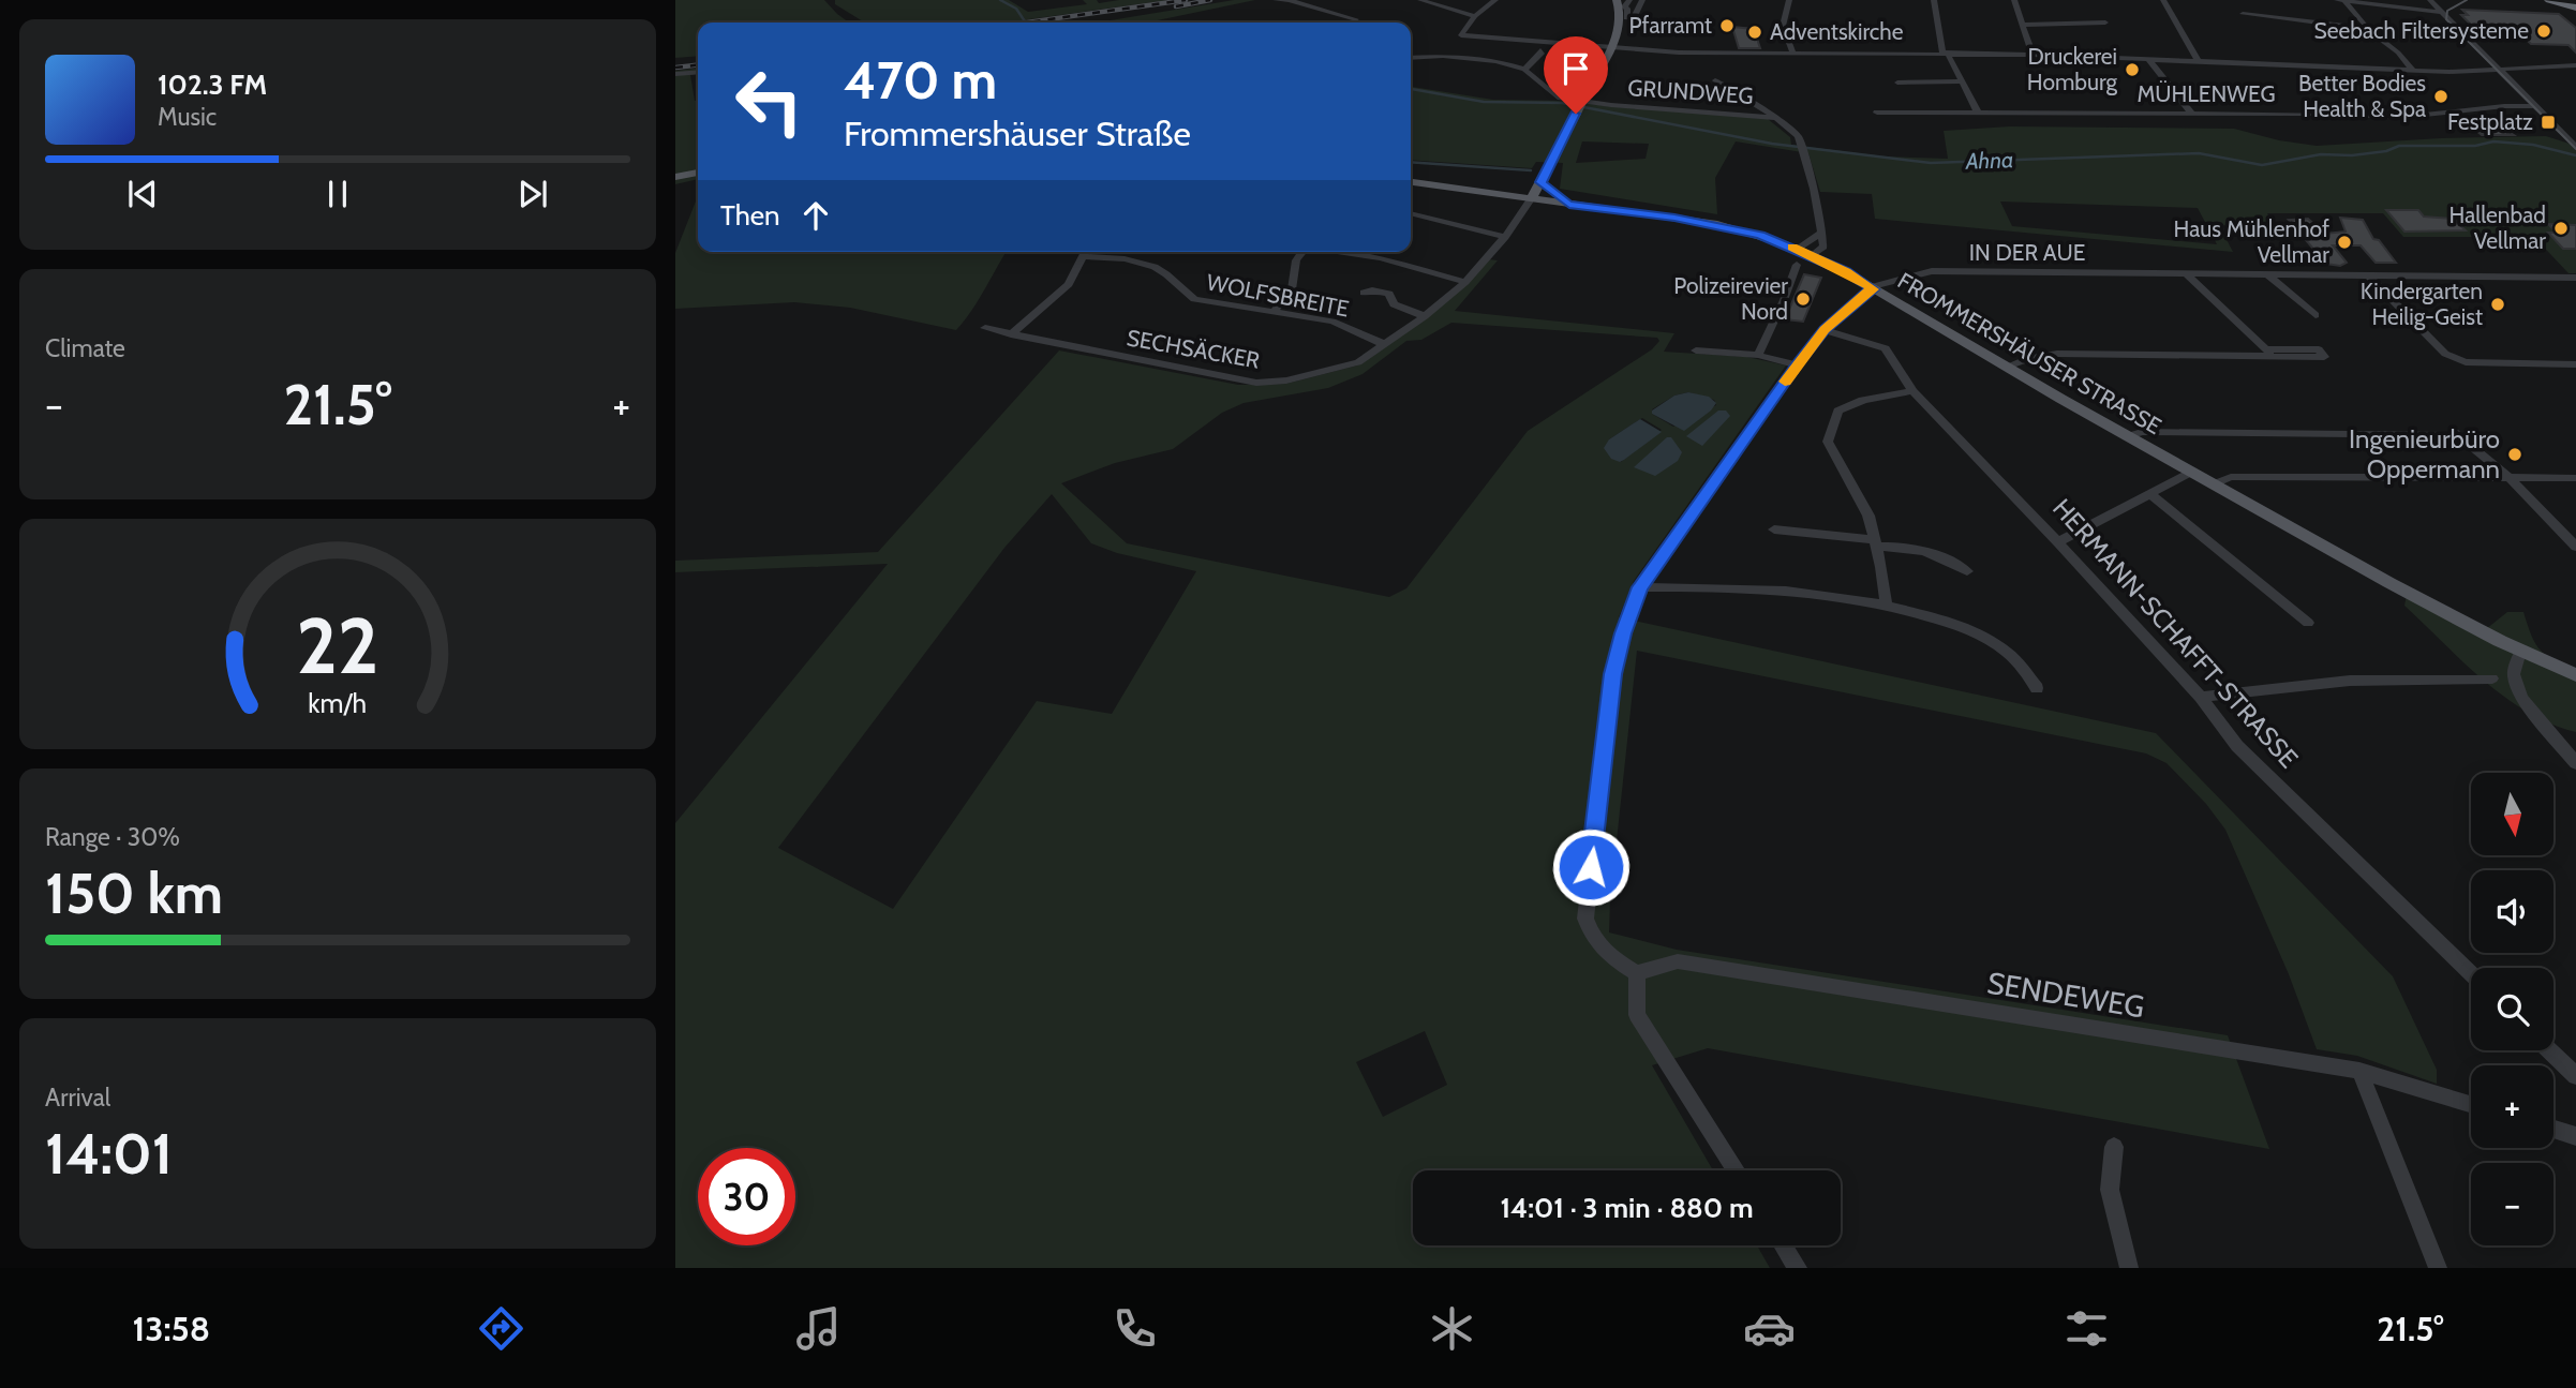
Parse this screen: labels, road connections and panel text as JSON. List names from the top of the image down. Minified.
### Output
{"streets":{"main road":["FROMMERSHÄUSER STRASSE"],"street":["GRUNDWEG","MÜHLENWEG","IN DER AUE","WOLFSBREITE","SECHSÄCKER","HERMANN-SCHAFFT-STRASSE","SENDEWEG"]},"crossings":[["IN DER AUE","FROMMERSHÄUSER STRASSE"],["WOLFSBREITE","SECHSÄCKER"],["SECHSÄCKER","FROMMERSHÄUSER STRASSE"]],"water":["Ahna"],"places":{"other":["Pfarramt","Seebach Filtersysteme","Adventskirche","Druckerei Homburg","Better Bodies Health & Spa","Hallenbad Vellmar","Haus Mühlenhof Vellmar","Polizeirevier Nord","Kindergarten Heilig-Geist","Ingenieurbüro Oppermann"],"transit":["Festplatz"]},"north":"bottom","page":{"turn":["470 m","Frommershäuser Straße"],"song":["102.3 FM","Music"],"then":"Then","tile":["Climate",["Range · 30%","150 km"],["Arrival","14:01"]],"heat":["−","21.5°","+"],"map_buttons":["+","−"],"limit":"30","trip":"14:01 · 3 min · 880 m","tabs":["13:58","21.5°"],"gauge":["22","km/h"]}}
